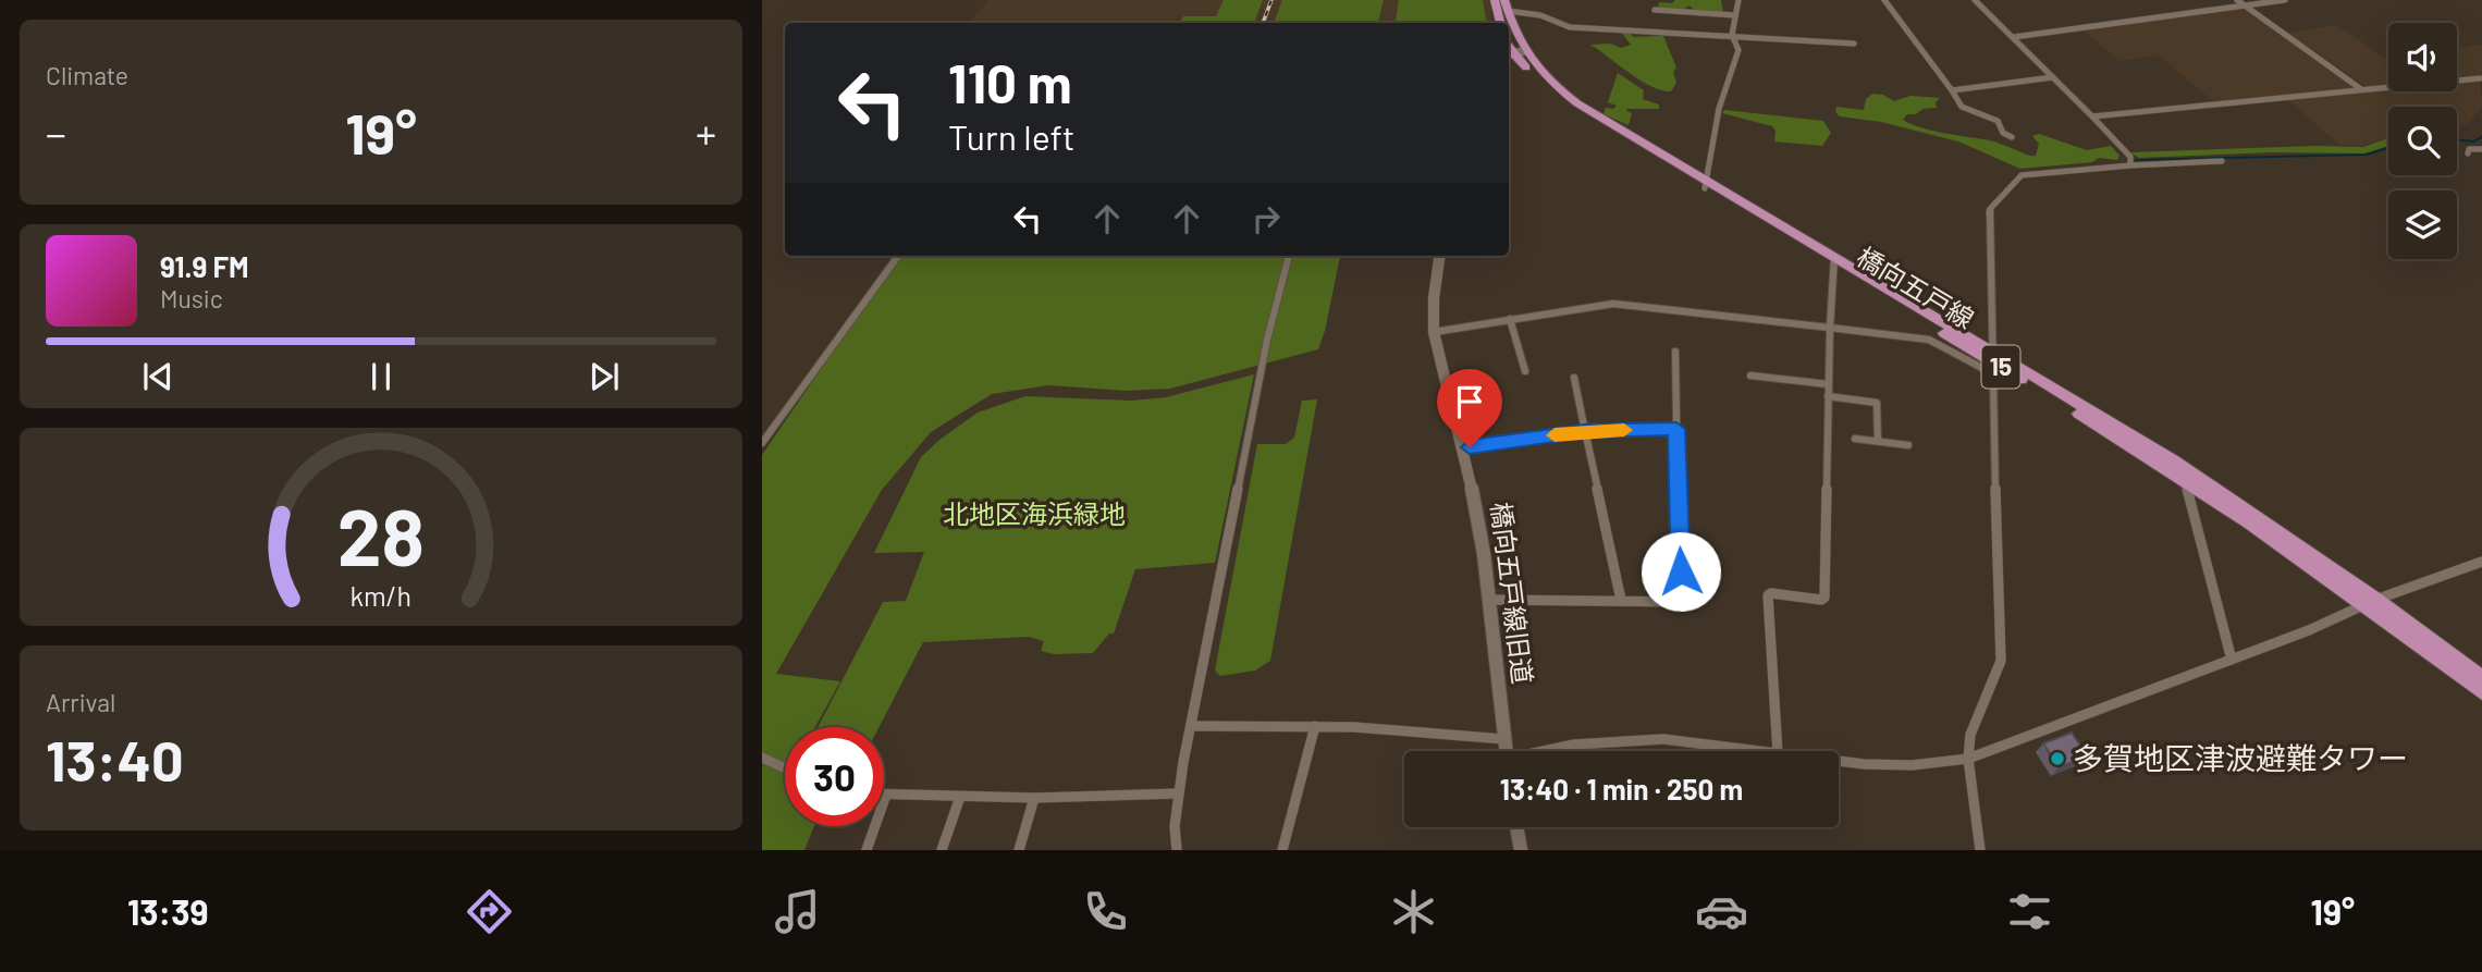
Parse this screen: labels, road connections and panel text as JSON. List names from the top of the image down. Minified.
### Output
{"streets":{"main road":["橋向五戸線","15"],"street":["橋向五戸線旧道"]},"parks":["北地区海浜緑地"],"places":["多賀地区津波避難タワー"],"page":{"tile":["Climate",["Arrival","13:40"]],"turn":["110 m","Turn left"],"heat":["−","19°","+"],"song":["91.9 FM","Music"],"limit":"30","trip":"13:40 · 1 min · 250 m","tabs":["13:39","19°"],"gauge":["28","km/h"]}}
